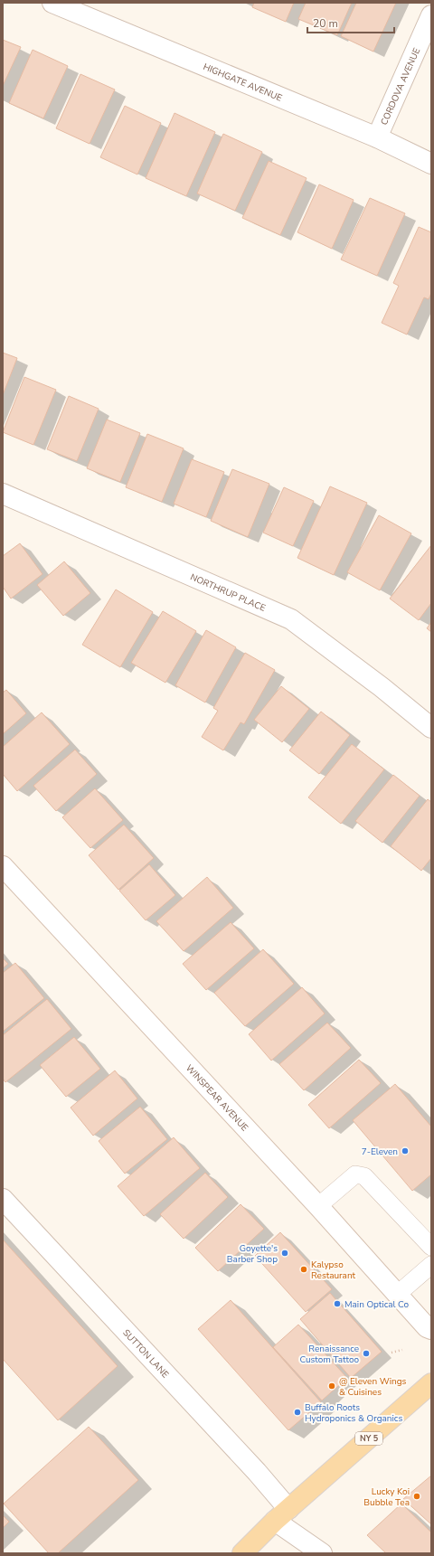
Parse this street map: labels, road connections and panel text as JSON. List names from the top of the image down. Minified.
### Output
{"streets":{"main road":["NY 5"],"street":["HIGHGATE AVENUE","CORDOVA AVENUE","NORTHRUP PLACE","WINSPEAR AVENUE","SUTTON LANE"]},"crossings":[["HIGHGATE AVENUE","CORDOVA AVENUE"],["SUTTON LANE","NY 5"]],"places":["7-Eleven","Goyette's Barber Shop","Kalypso Restaurant","Main Optical Co","Renaissance Custom Tattoo","@ Eleven Wings & Cuisines","Buffalo Roots Hydroponics & Organics","Lucky Koi Bubble Tea"],"scale_bar":"20 m"}
